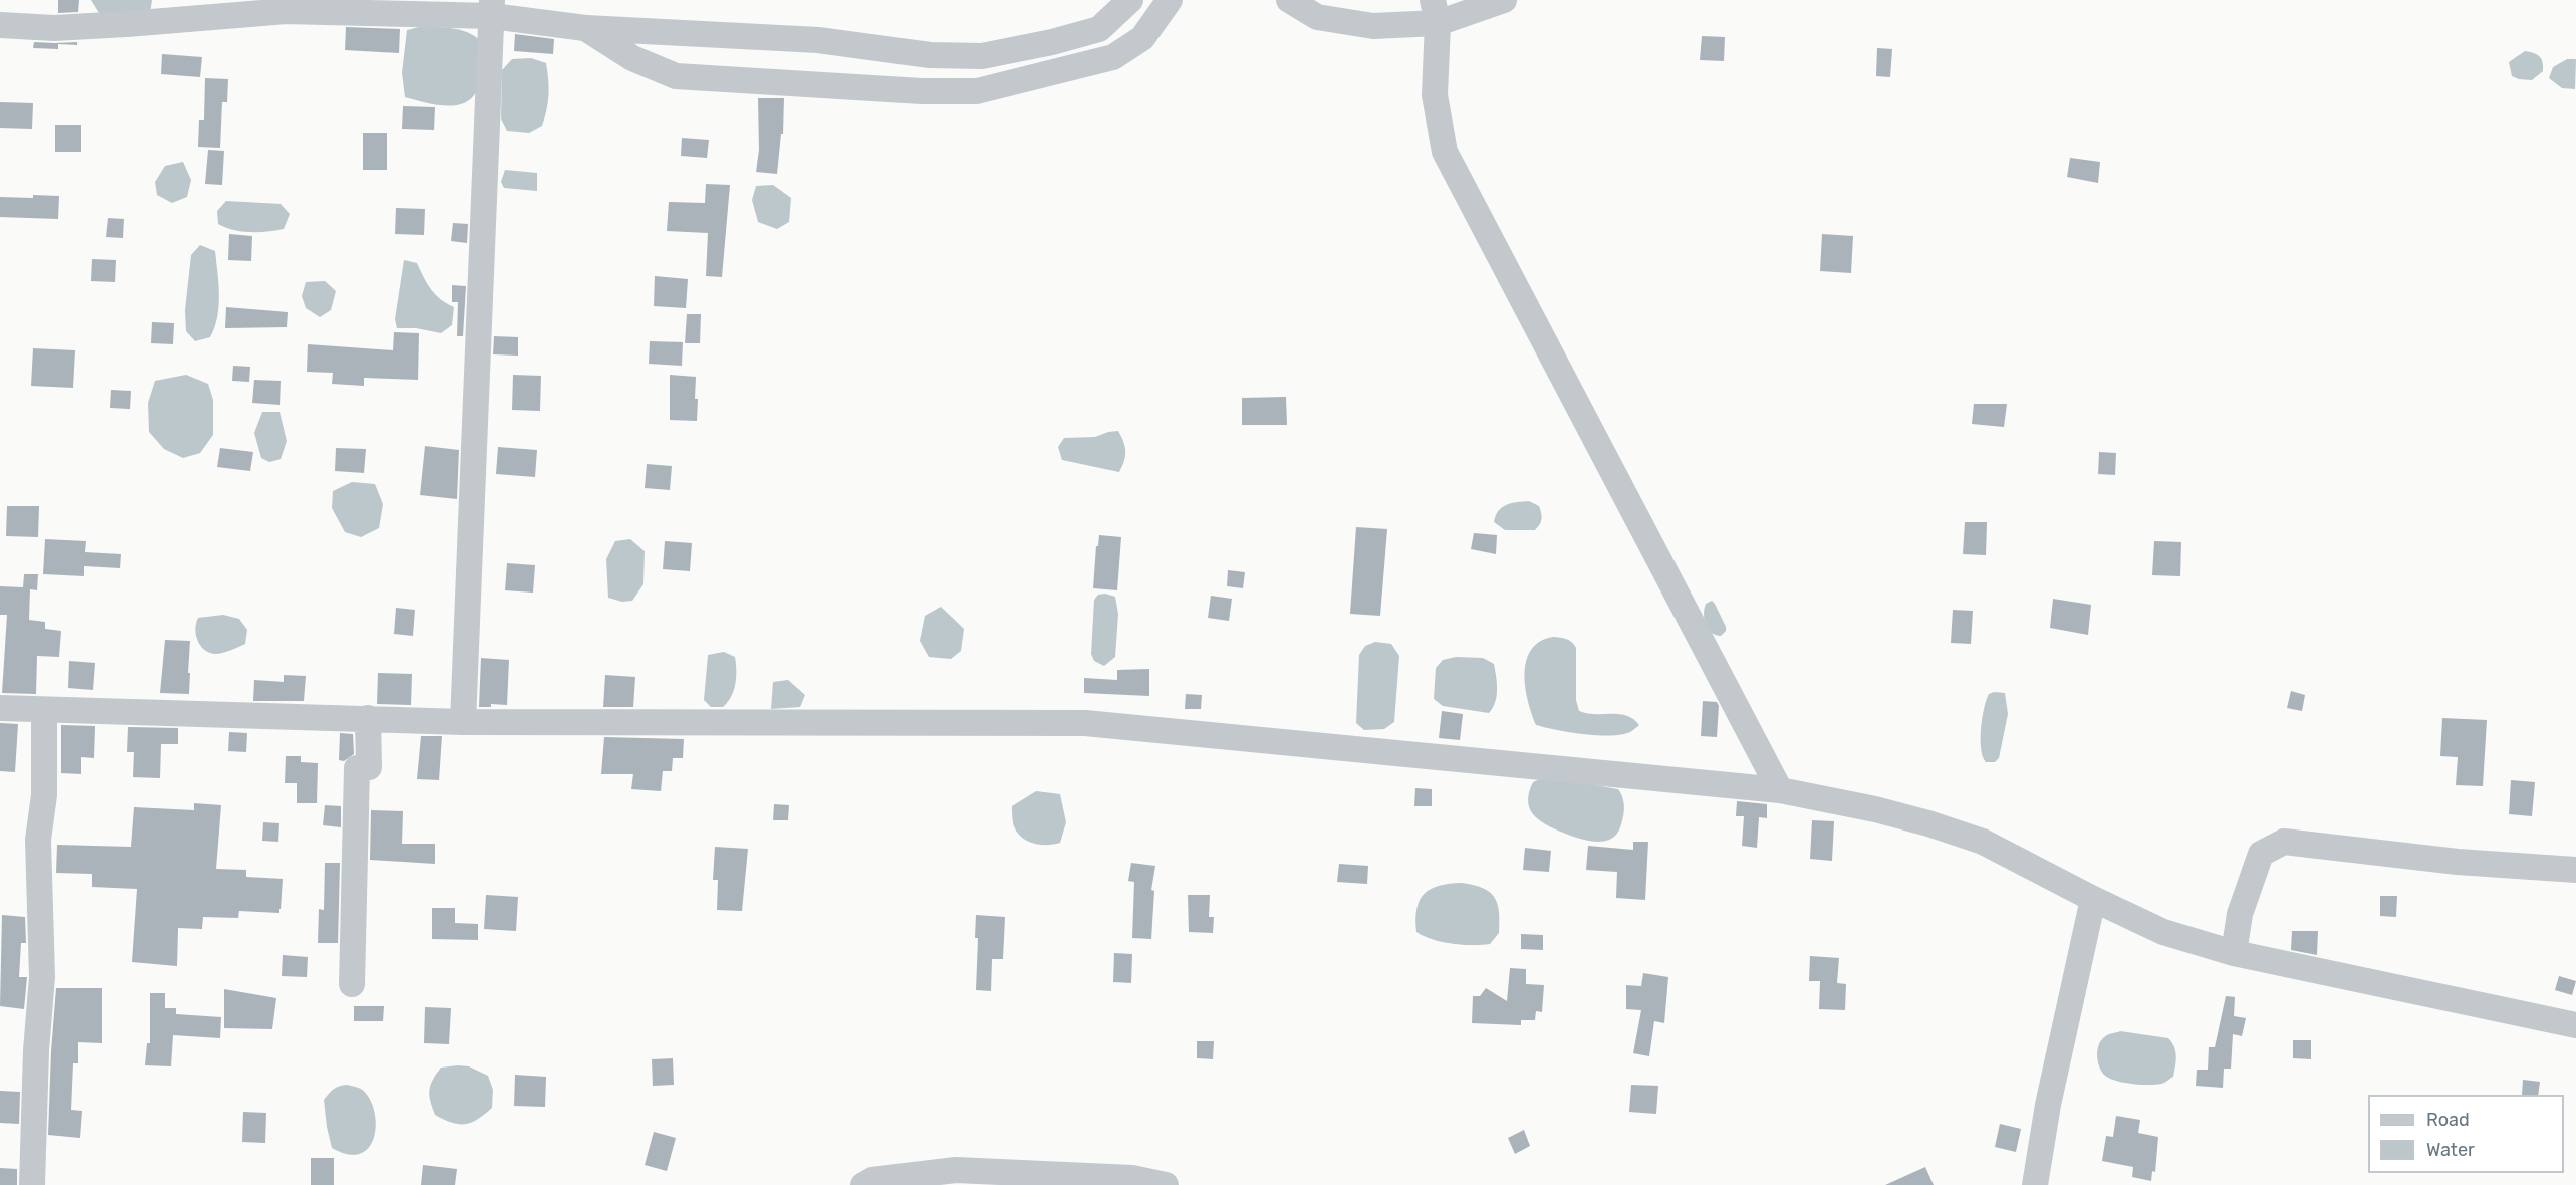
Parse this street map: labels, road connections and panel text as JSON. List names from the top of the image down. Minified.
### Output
{"legend":["Road","Water"]}
